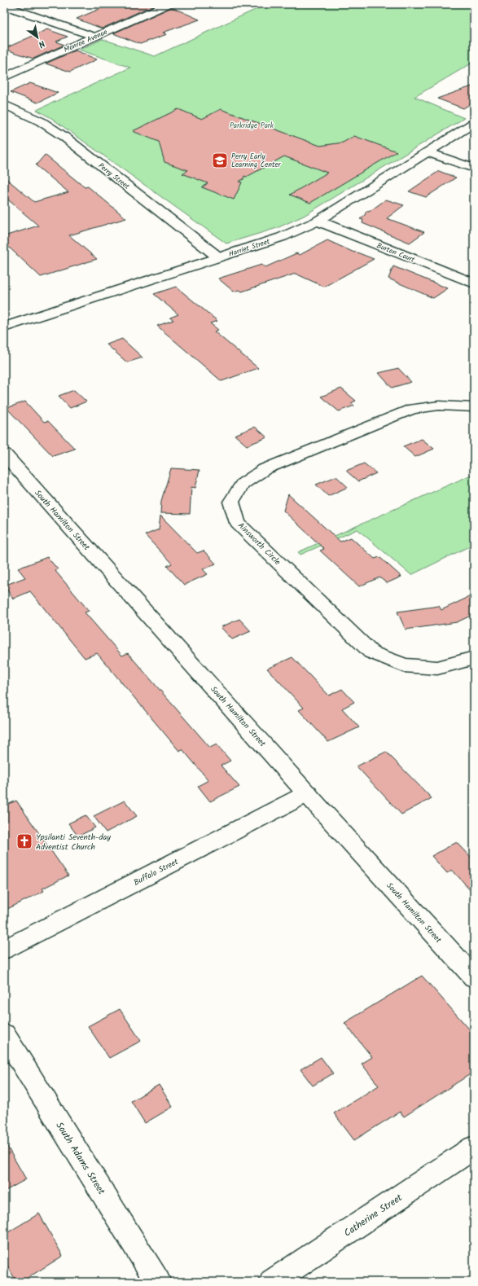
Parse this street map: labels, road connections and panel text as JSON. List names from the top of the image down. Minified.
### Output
{"streets":{"street":["Monroe Avenue","Perry Street","Harriet Street","Burton Court","South Hamilton Street","Ainsworth Circle","Buffalo Street","South Adams Street","Catherine Street"]},"crossings":[["Perry Street","Harriet Street"],["Harriet Street","Burton Court"],["South Hamilton Street","Buffalo Street"]],"parks":["Parkridge Park"],"places":{"school or university":["Perry Early Learning Center"],"church":["Ypsilanti Seventh-day Adventist Church"]},"north":"bottom right"}
